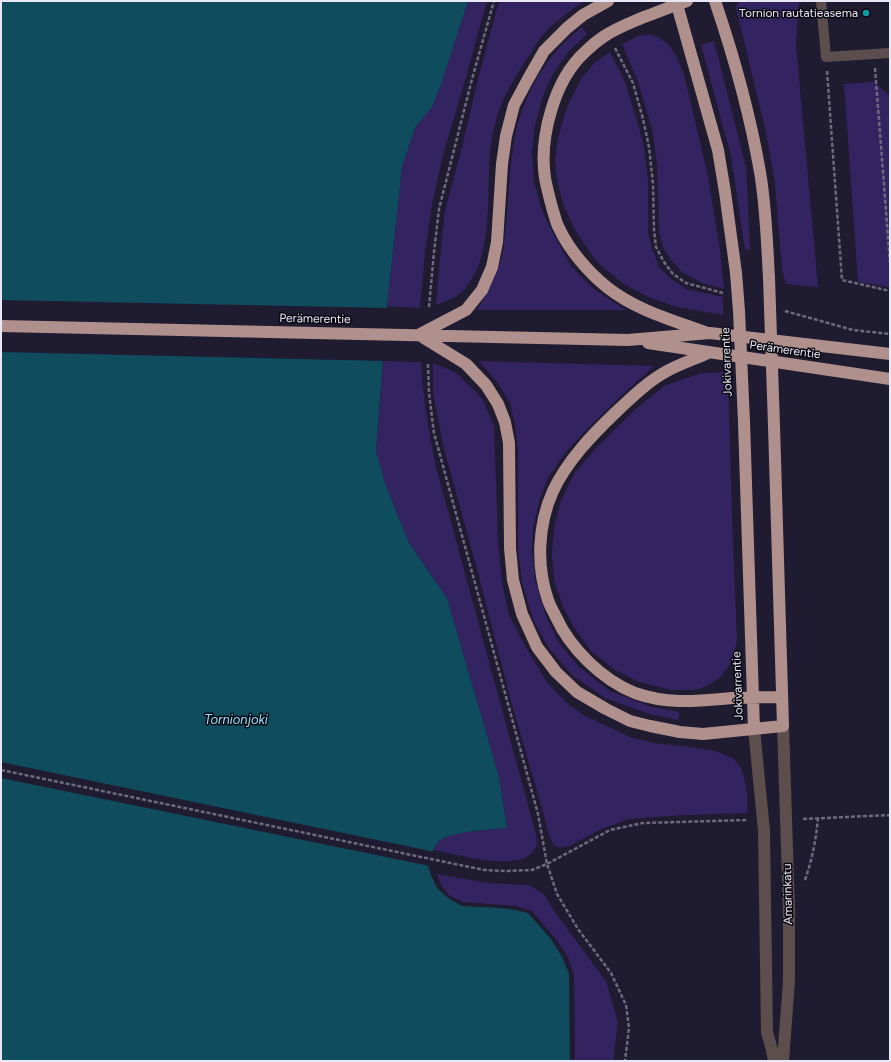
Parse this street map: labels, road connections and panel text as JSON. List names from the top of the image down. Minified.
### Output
{"streets":{"highway":["Perämerentie","Jokivarrentie"],"street":["Amarinkatu"]},"crossings":[["Jokivarrentie","Amarinkatu"]],"water":["Tornionjoki"],"places":["Tornion rautatieasema"]}
